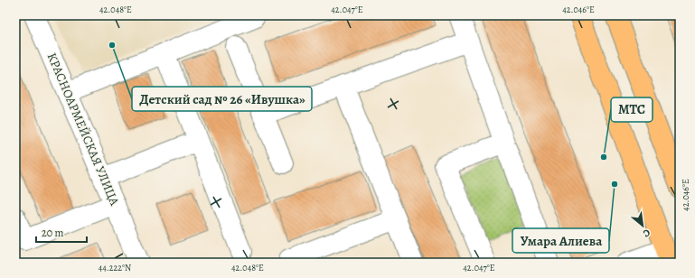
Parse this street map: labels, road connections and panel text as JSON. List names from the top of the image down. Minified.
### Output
{"streets":{"street":["КРАСНОАРМЕЙСКАЯ УЛИЦА"]},"places":["Детский сад № 26 «Ивушка»","МТС","Умара Алиева"],"scale_bar":"20 m","north":"bottom right","coordinates":["42.048°E","42.047°E","42.046°E","44.222°N"]}
